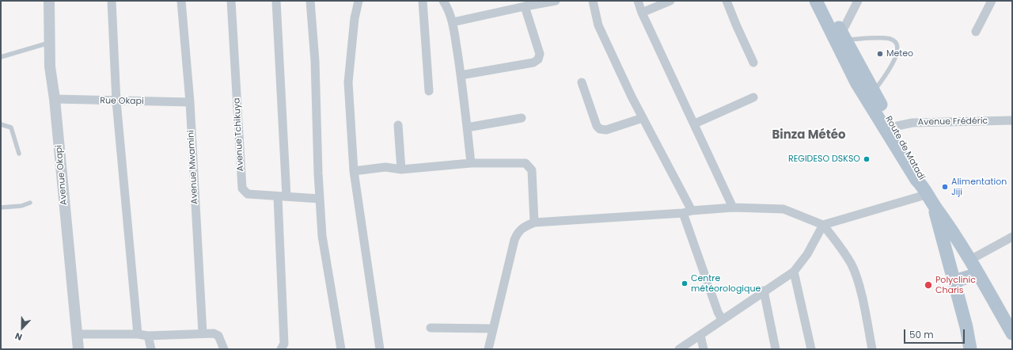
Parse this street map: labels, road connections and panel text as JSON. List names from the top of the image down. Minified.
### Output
{"streets":{"main road":["Route de Matadi"],"street":["Rue Okapi","Avenue Frédéric","Avenue Tchikuya","Avenue Mwamini","Avenue Okapi"]},"crossings":[["Rue Okapi","Avenue Mwamini"],["Rue Okapi","Avenue Okapi"],["Avenue Frédéric","Route de Matadi"]],"districts":["Binza Météo"],"places":["Meteo","REGIDESO DSKSO","Alimentation Jiji","Centre météorologique","Polyclinic Charis"],"scale_bar":"50 m","north":"bottom"}
